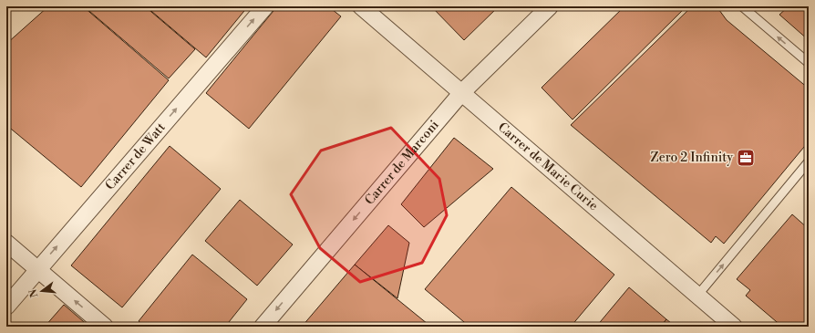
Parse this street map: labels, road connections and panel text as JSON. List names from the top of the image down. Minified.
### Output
{"streets":{"street":["Carrer de Watt","Carrer de Marconi","Carrer de Marie Curie"]},"crossings":[["Carrer de Marconi","Carrer de Marie Curie"]],"one_way":["Carrer de Watt","Carrer de Marconi"],"places":{"office":["Zero 2 Infinity"]},"north":"left"}
